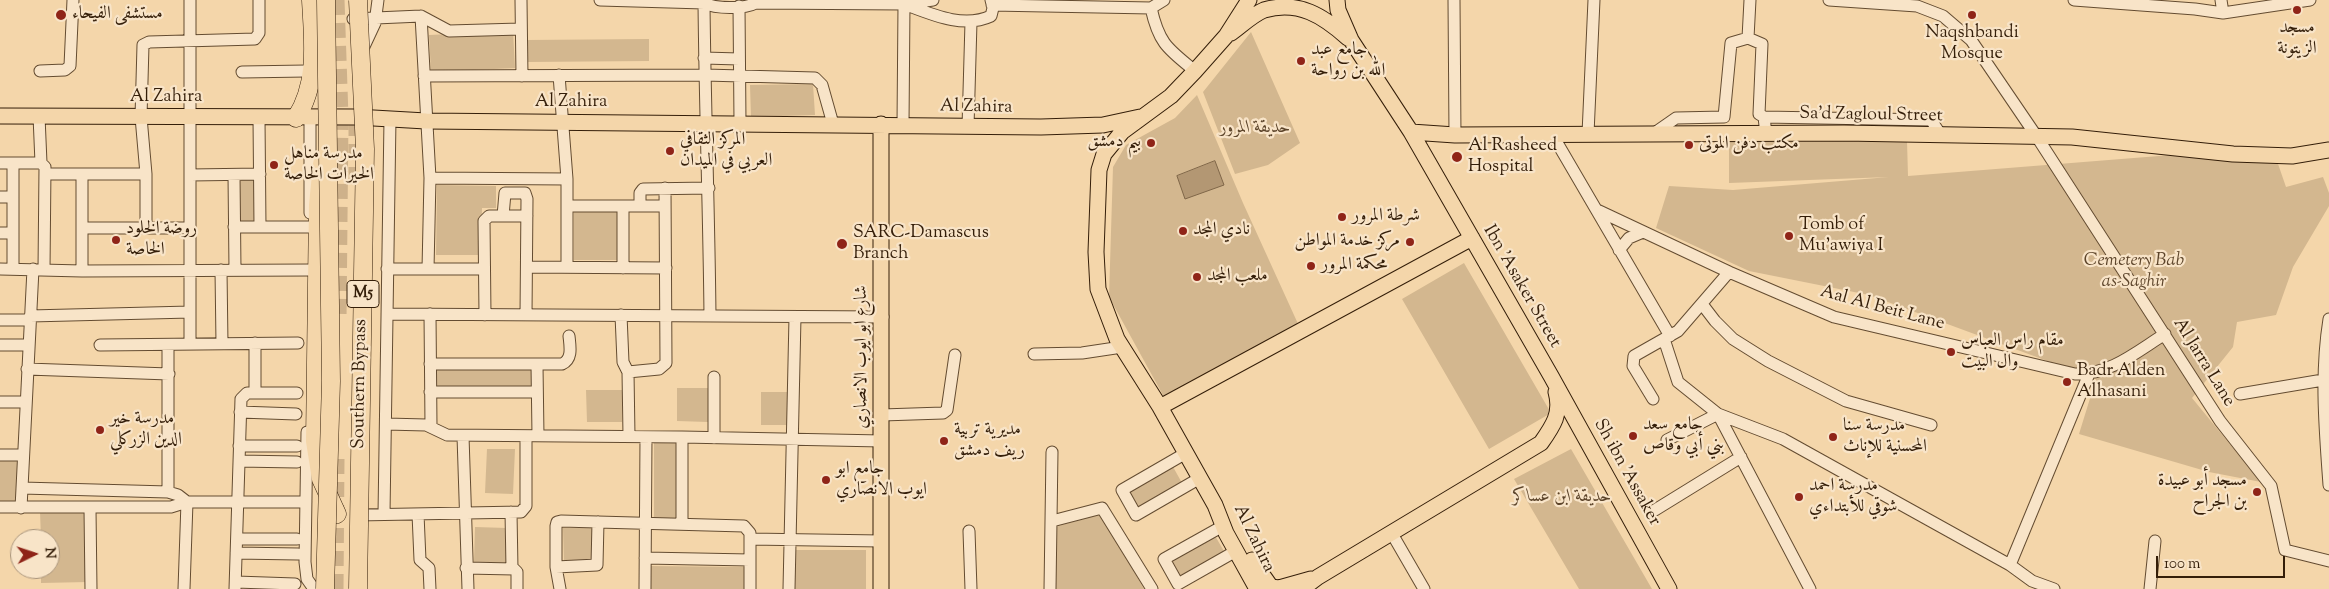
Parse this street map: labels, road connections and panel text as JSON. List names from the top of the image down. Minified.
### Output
{"streets":{"highway":["M5","Southern Bypass"],"main road":["Al Zahira","Sa'd Zagloul Street","Ibn 'Asaker Street","شارع ابو ايوب الانصاري","Sh ibn 'Assaker"],"street":["Aal Al Beit Lane","Al Jarra Lane"]},"crossings":[["Al Zahira","شارع ابو ايوب الانصاري"],["Sa'd Zagloul Street","Ibn 'Asaker Street"],["Sa'd Zagloul Street","Al Jarra Lane"],["Ibn 'Asaker Street","Sh ibn 'Assaker"],["Aal Al Beit Lane","Al Jarra Lane"]],"parks":["حديقة المرور","Cemetery Bab as-Saghir","حديقة ابن عساكر"],"places":["مسجد الزيتونة","مستشفى الفيحاء","Naqshbandi Mosque","جامع عبد الله بن رواحة","بيم دمشق","مكتب دفن الموتى","المركز الثقافي العربي في الميدان","Al Rasheed Hospital","مدرسة مناهل الخيرات الخاصة","شرطة المرور","نادي المجد","Tomb of Mu'awiya I","روضة الخلود الخاصة","مركز خدمة المواطن","SARC-Damascus Branch","محكمة المرور","ملعب المجد","مقام راس العباس وال البيت","Badr Alden Alhasani","مدرسة خير الدين الزركلي","جامع سعد بني أبي وقاص","مدرسة سنا المحسنية للإناث","مديرية تربية ريف دمشق","جامع ابو ايوب الانصاري","مسجد أبو عبيدة بن الجراح","مدرسة احمد شوقي للأبتداءي"],"scale_bar":"100 m","north":"right"}
